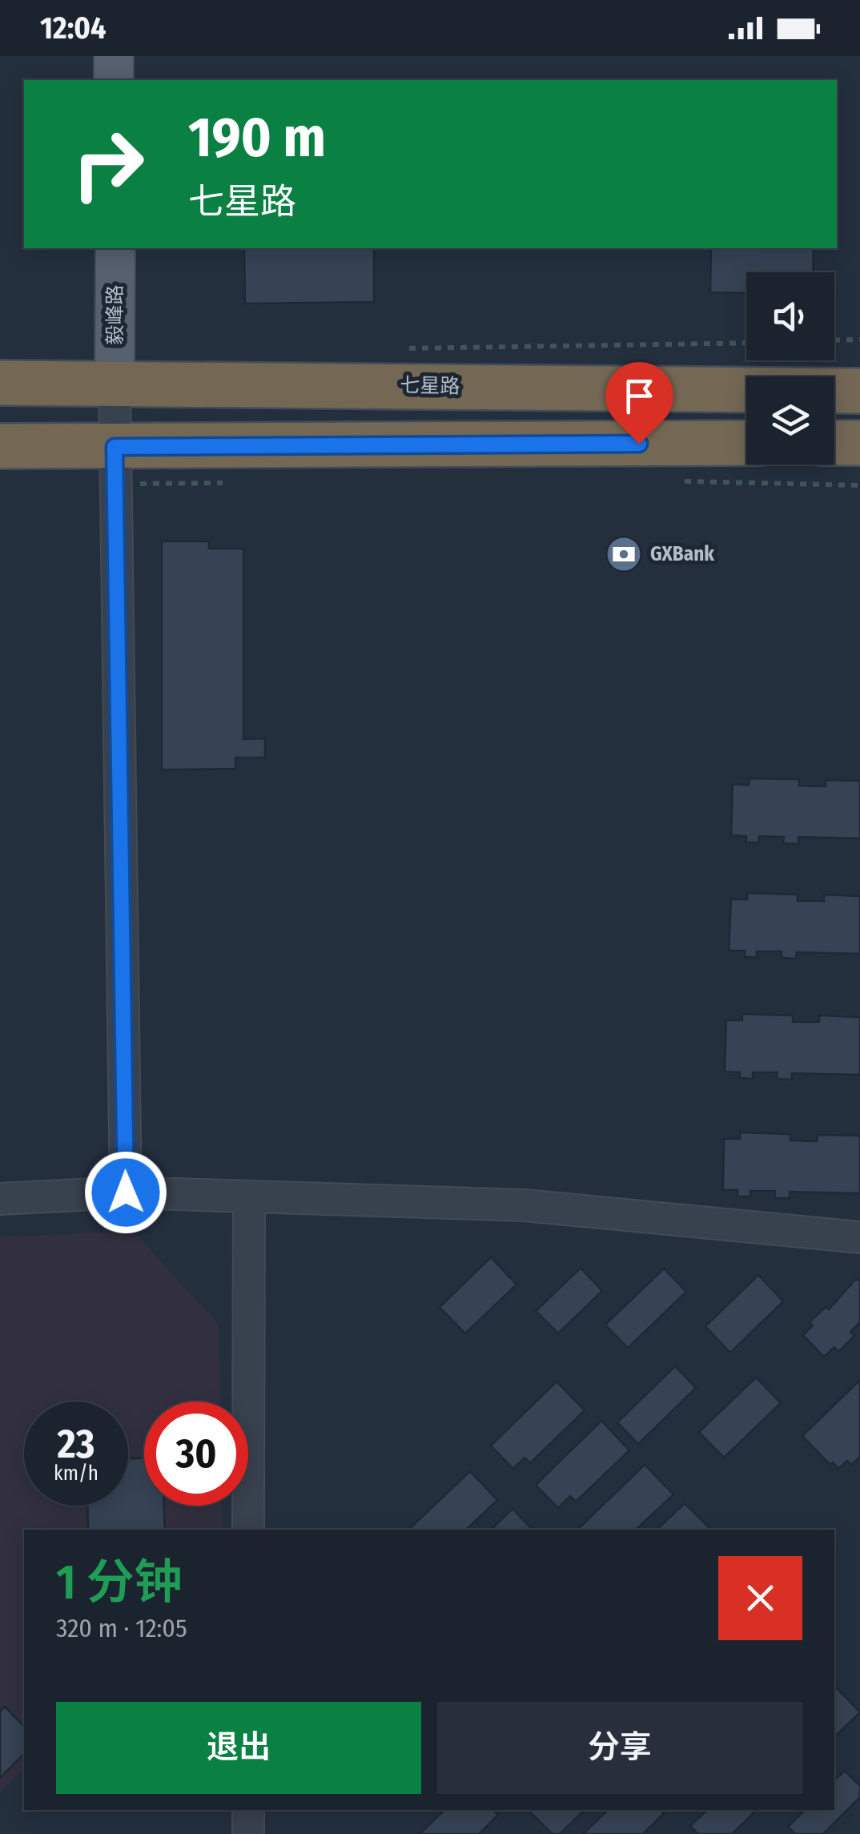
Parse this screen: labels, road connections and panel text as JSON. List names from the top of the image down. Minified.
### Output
{"streets":{"highway":["七星路"],"main road":["毅峰路"]},"crossings":[["毅峰路","七星路"]],"places":{"bank":["GXBank"]},"page":{"status":"12:04","turn":["190 m","七星路"],"speed":"23 km/h","limit":"30","heading":["1 分钟","320 m · 12:05"],"buttons":["退出","分享"]}}
